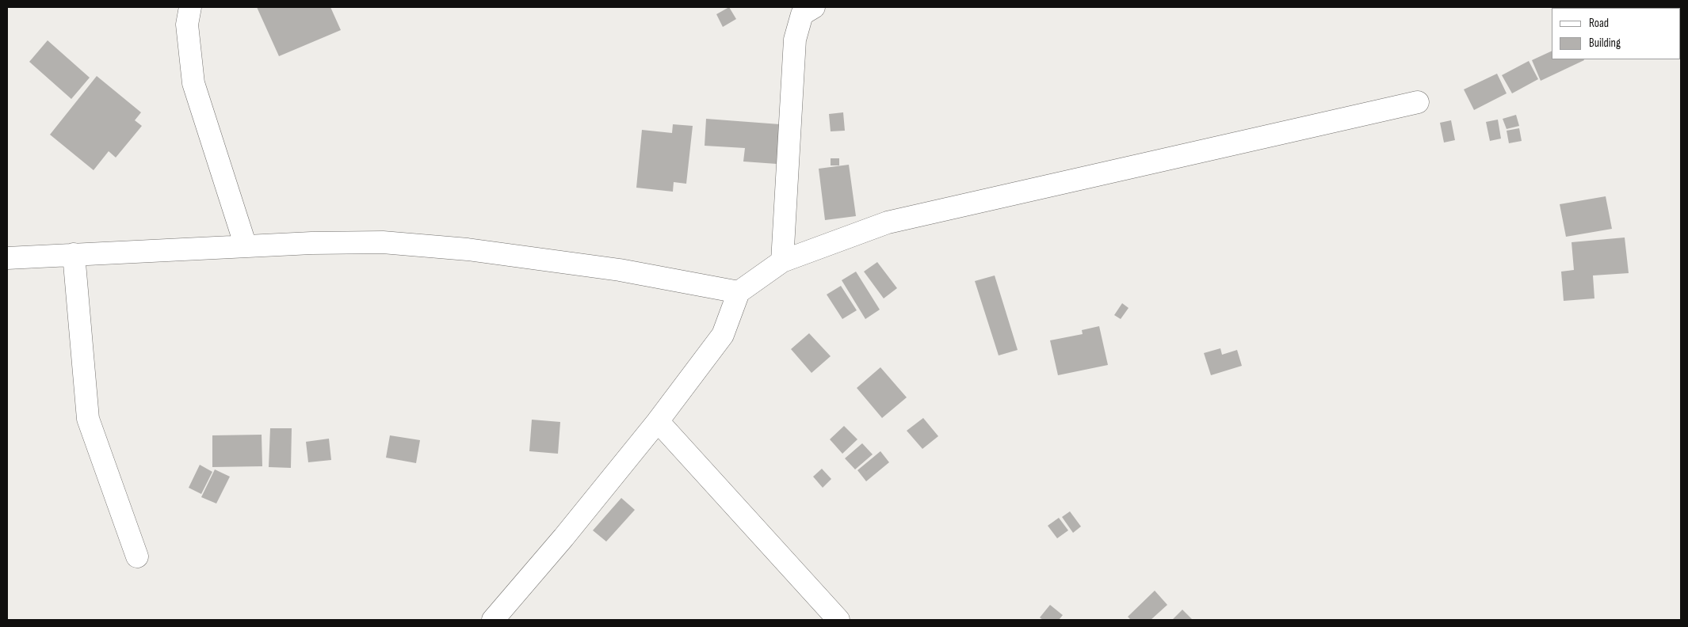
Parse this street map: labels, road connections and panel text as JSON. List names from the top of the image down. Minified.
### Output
{"legend":["Road","Building"]}
